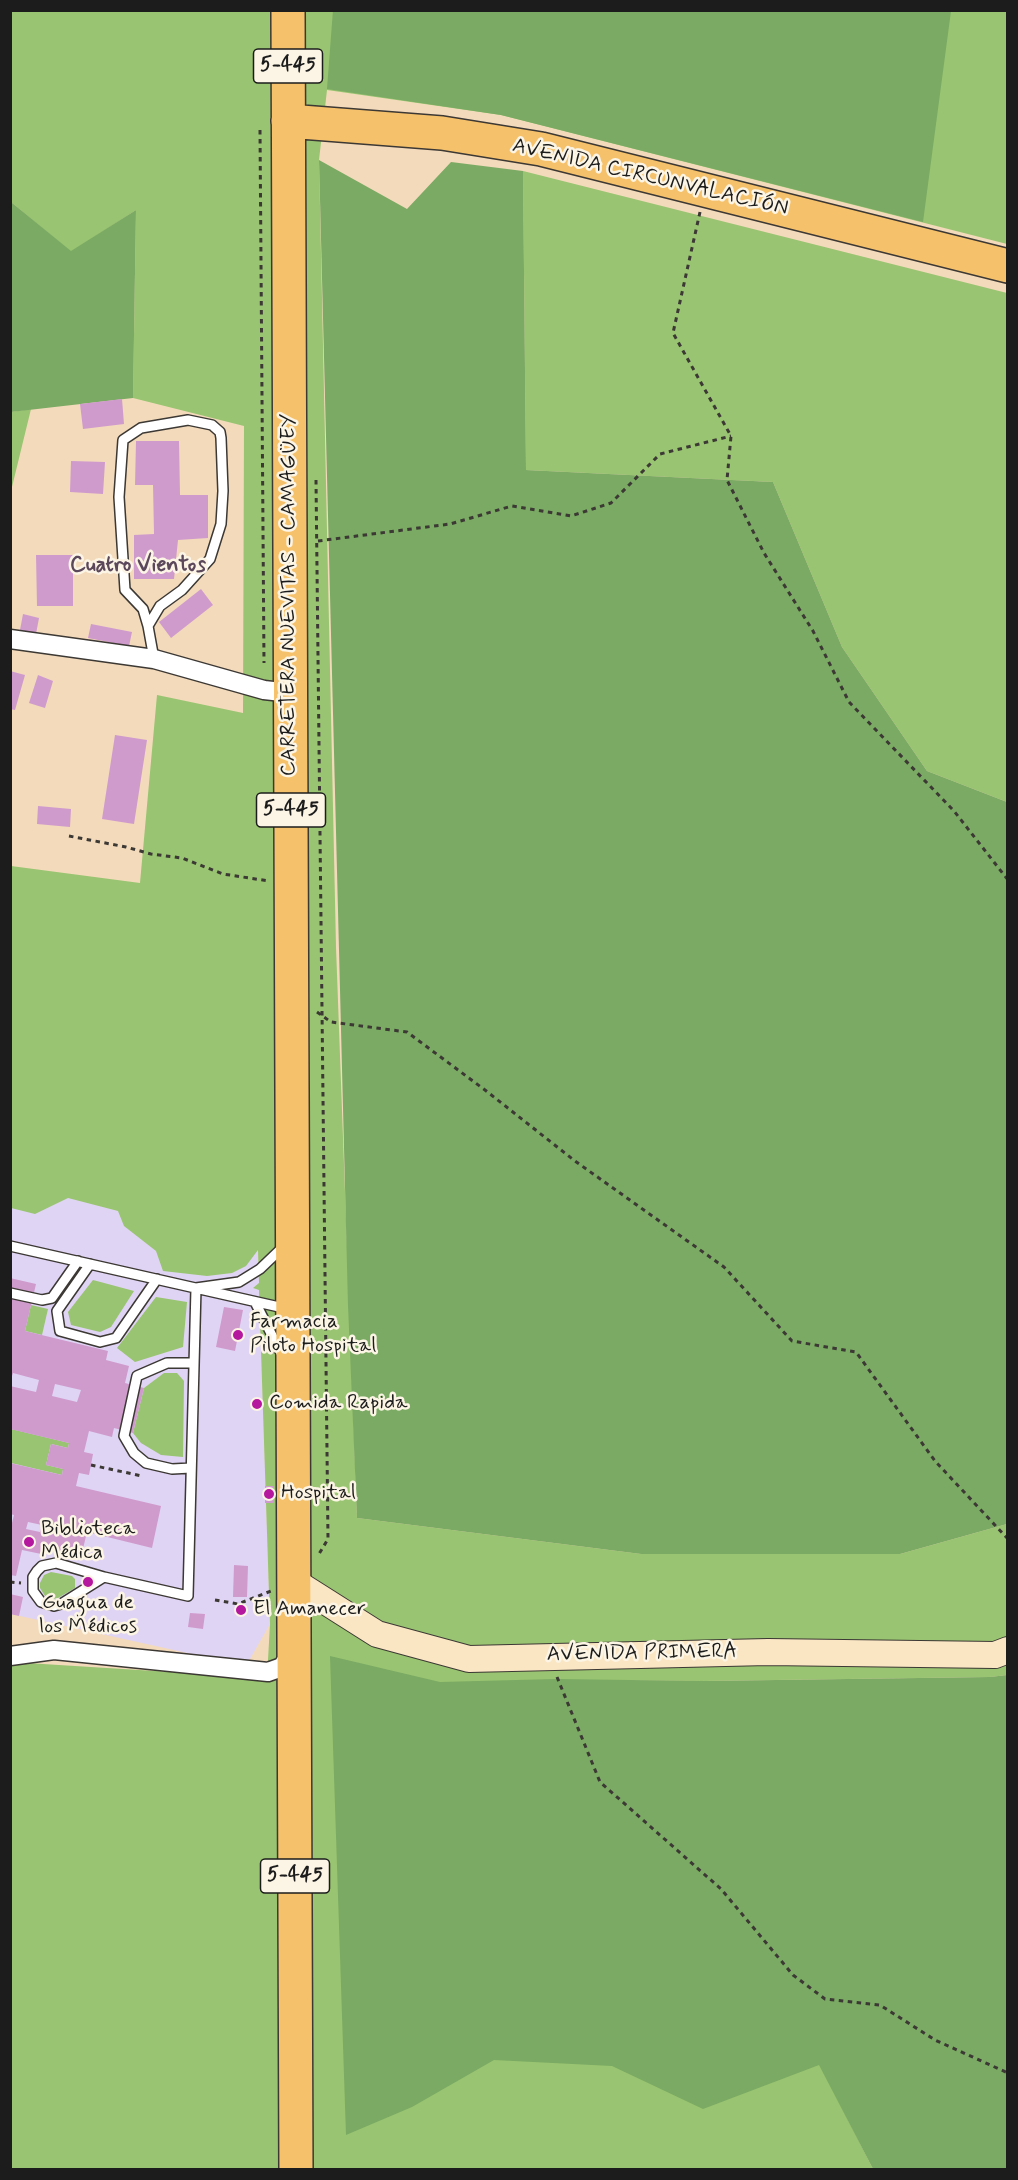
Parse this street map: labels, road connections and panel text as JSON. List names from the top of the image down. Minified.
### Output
{"streets":{"highway":["5-445","AVENIDA CIRCUNVALACIÓN","CARRETERA NUEVITAS - CAMAGÜEY"],"main road":["AVENIDA PRIMERA"]},"crossings":[["AVENIDA CIRCUNVALACIÓN","CARRETERA NUEVITAS - CAMAGÜEY"],["CARRETERA NUEVITAS - CAMAGÜEY","AVENIDA PRIMERA"]],"districts":["Cuatro Vientos"],"places":["Farmacia Piloto Hospital","Comida Rapida","Hospital","Biblioteca Médica","Guagua de los Médicos","El Amanecer"]}
